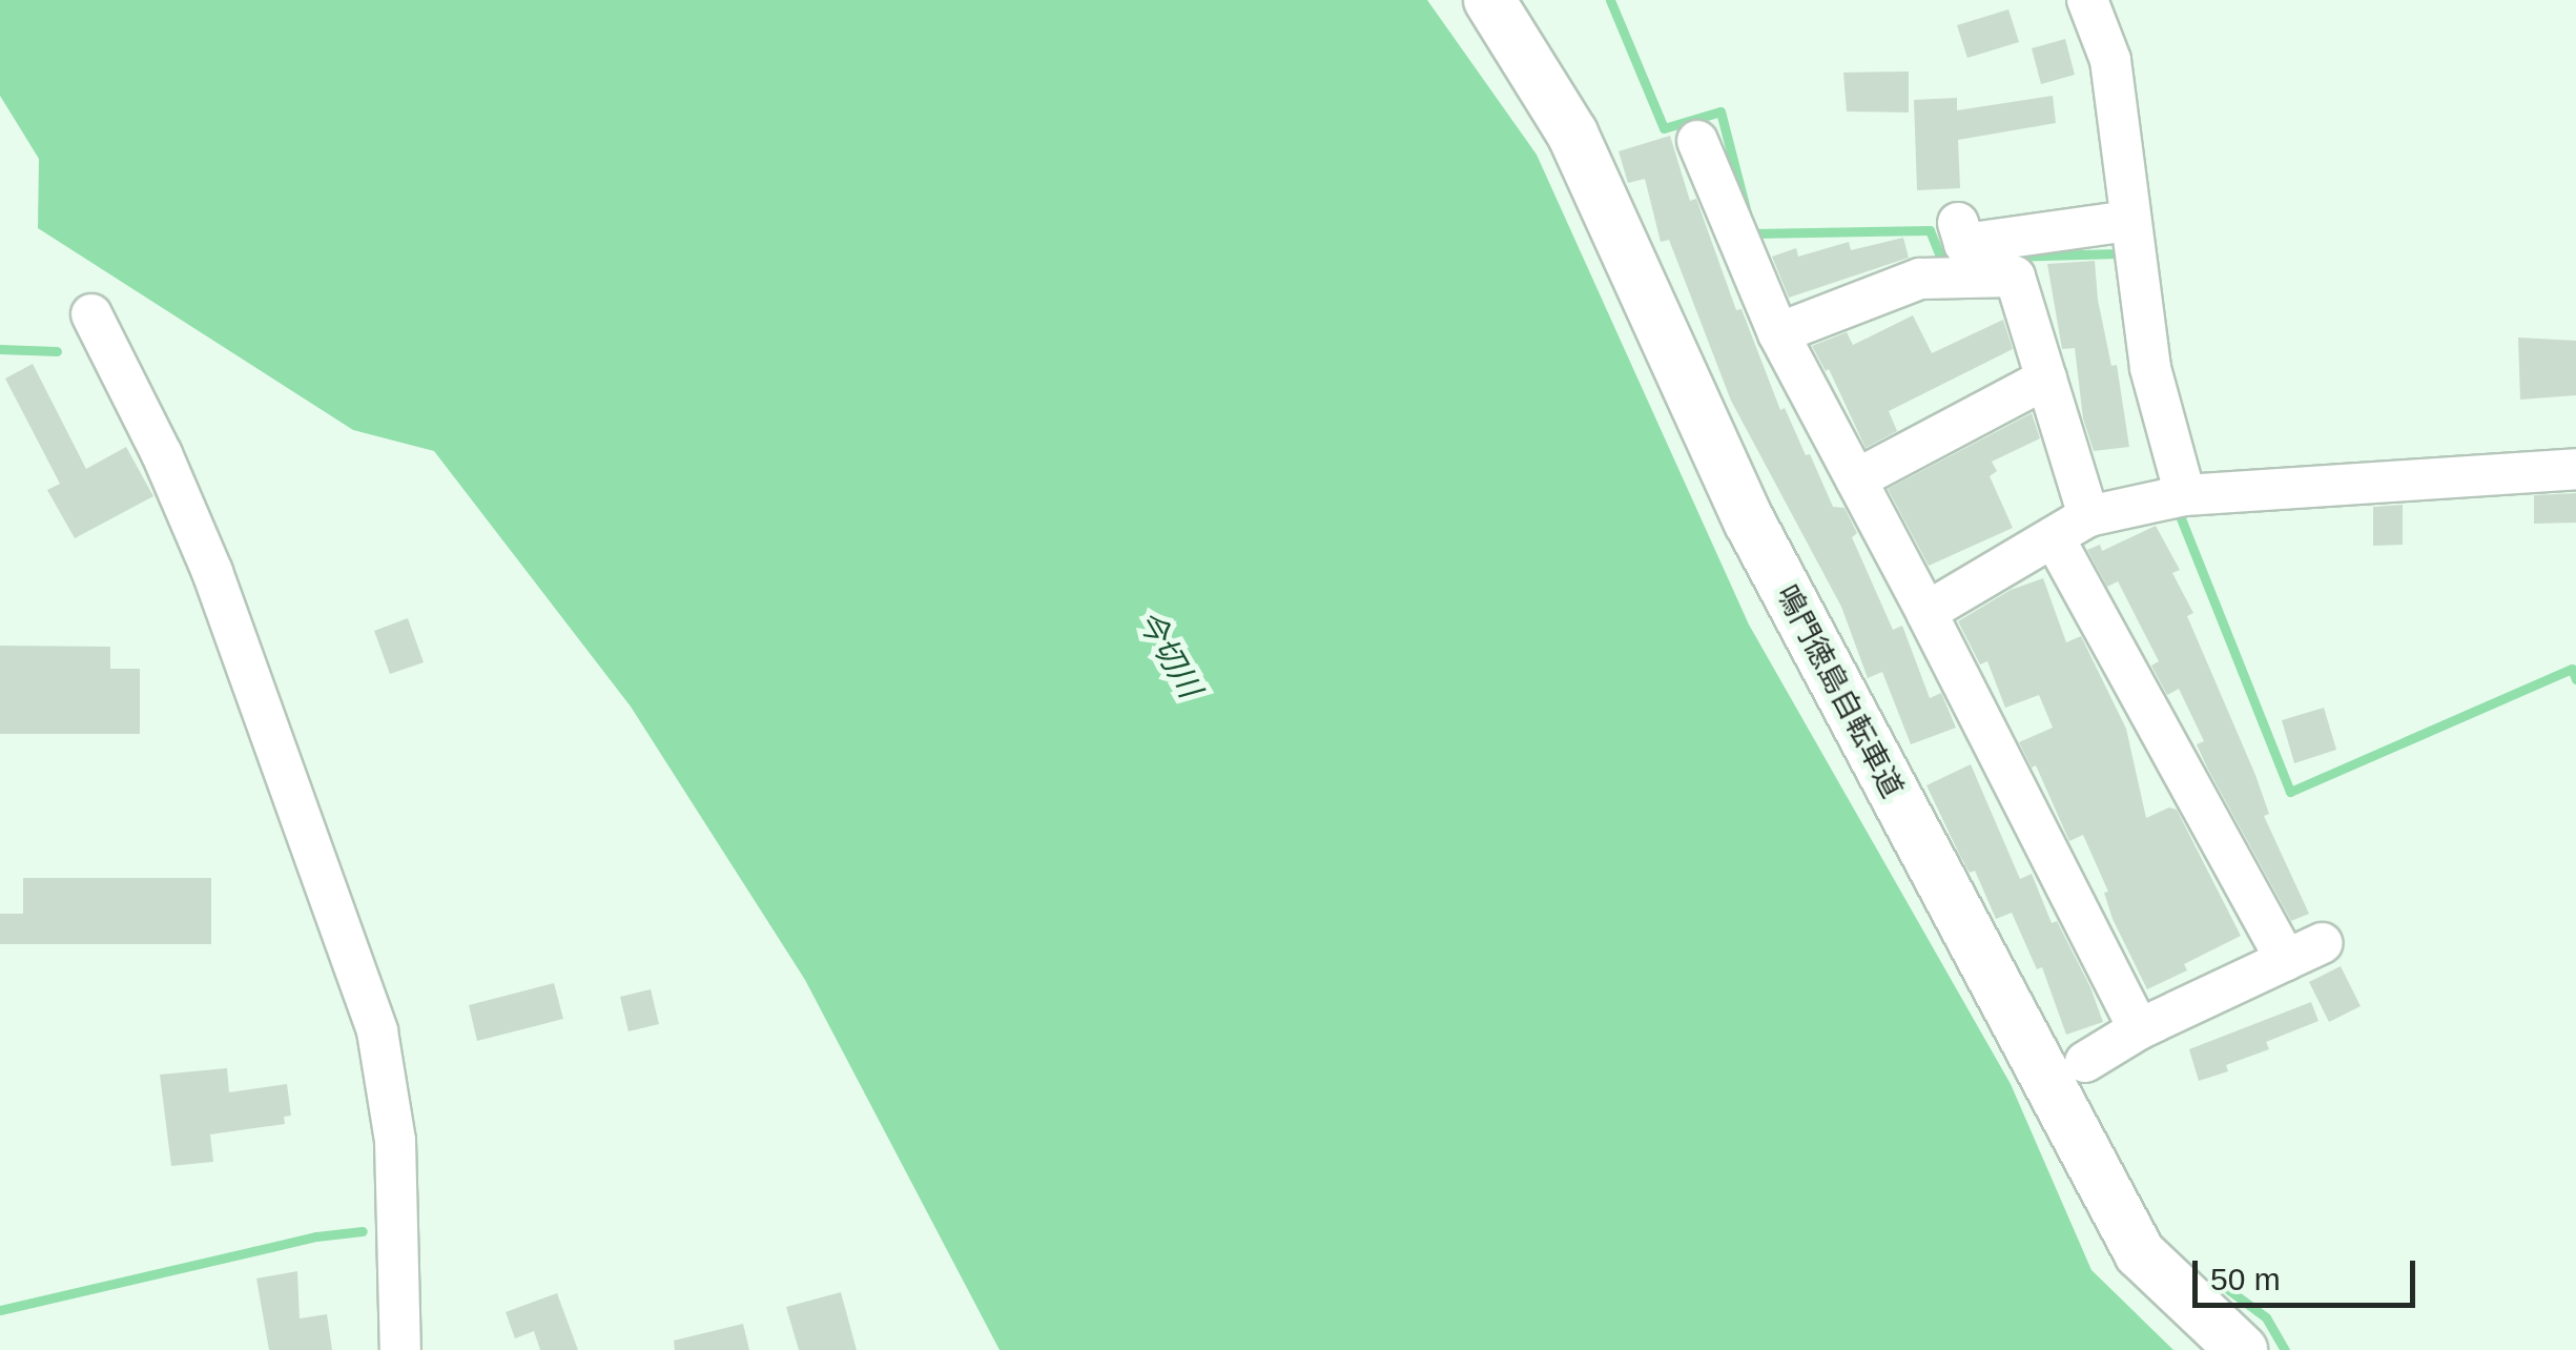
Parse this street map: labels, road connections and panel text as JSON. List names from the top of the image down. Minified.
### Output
{"streets":{"main road":["鳴門徳島自転車道"]},"water":["今切川"],"scale_bar":"50 m"}
